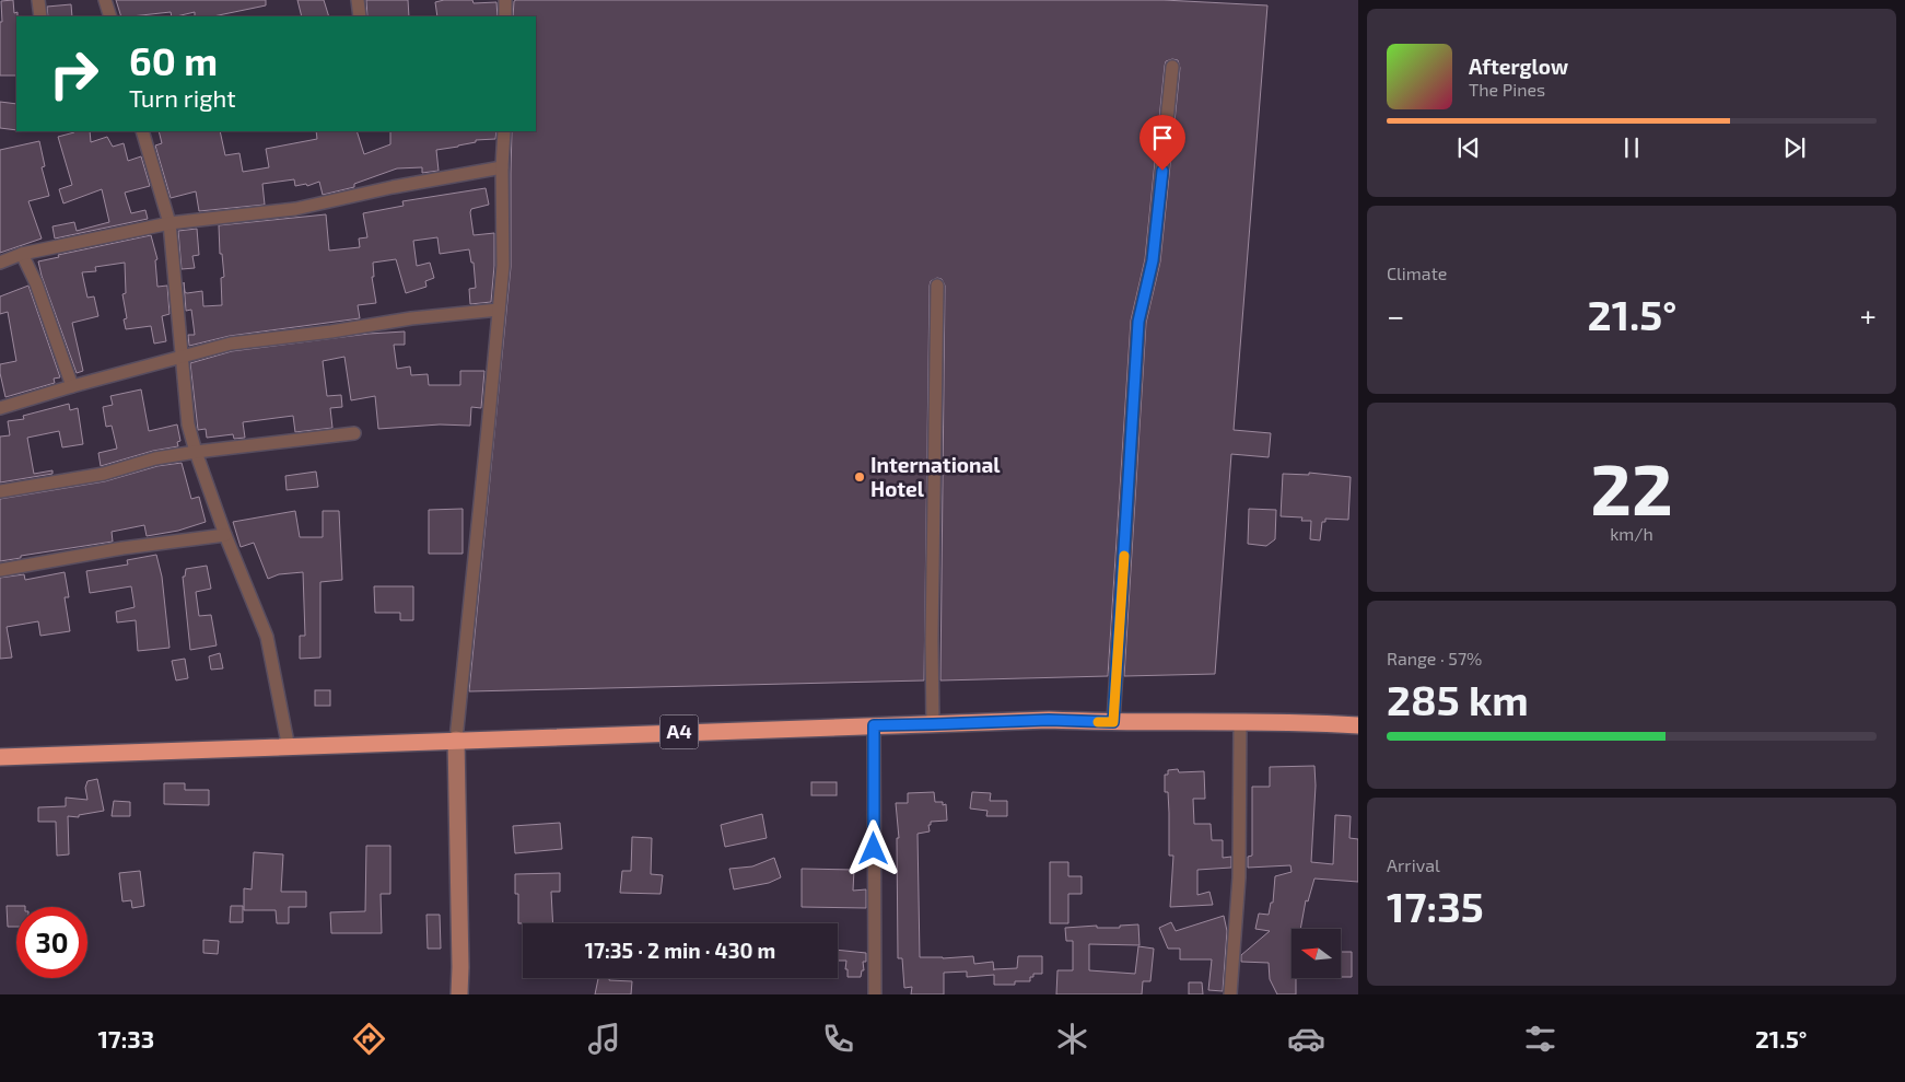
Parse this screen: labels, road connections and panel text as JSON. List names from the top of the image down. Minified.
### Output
{"streets":{"highway":["A4"]},"places":["International Hotel"],"north":"left","page":{"turn":["60 m","Turn right"],"song":["Afterglow","The Pines"],"tile":["Climate",["22","km/h"],["Range · 57%","285 km"],["Arrival","17:35"]],"heat":["−","21.5°","+"],"limit":"30","trip":"17:35 · 2 min · 430 m","tabs":["17:33","21.5°"]}}
